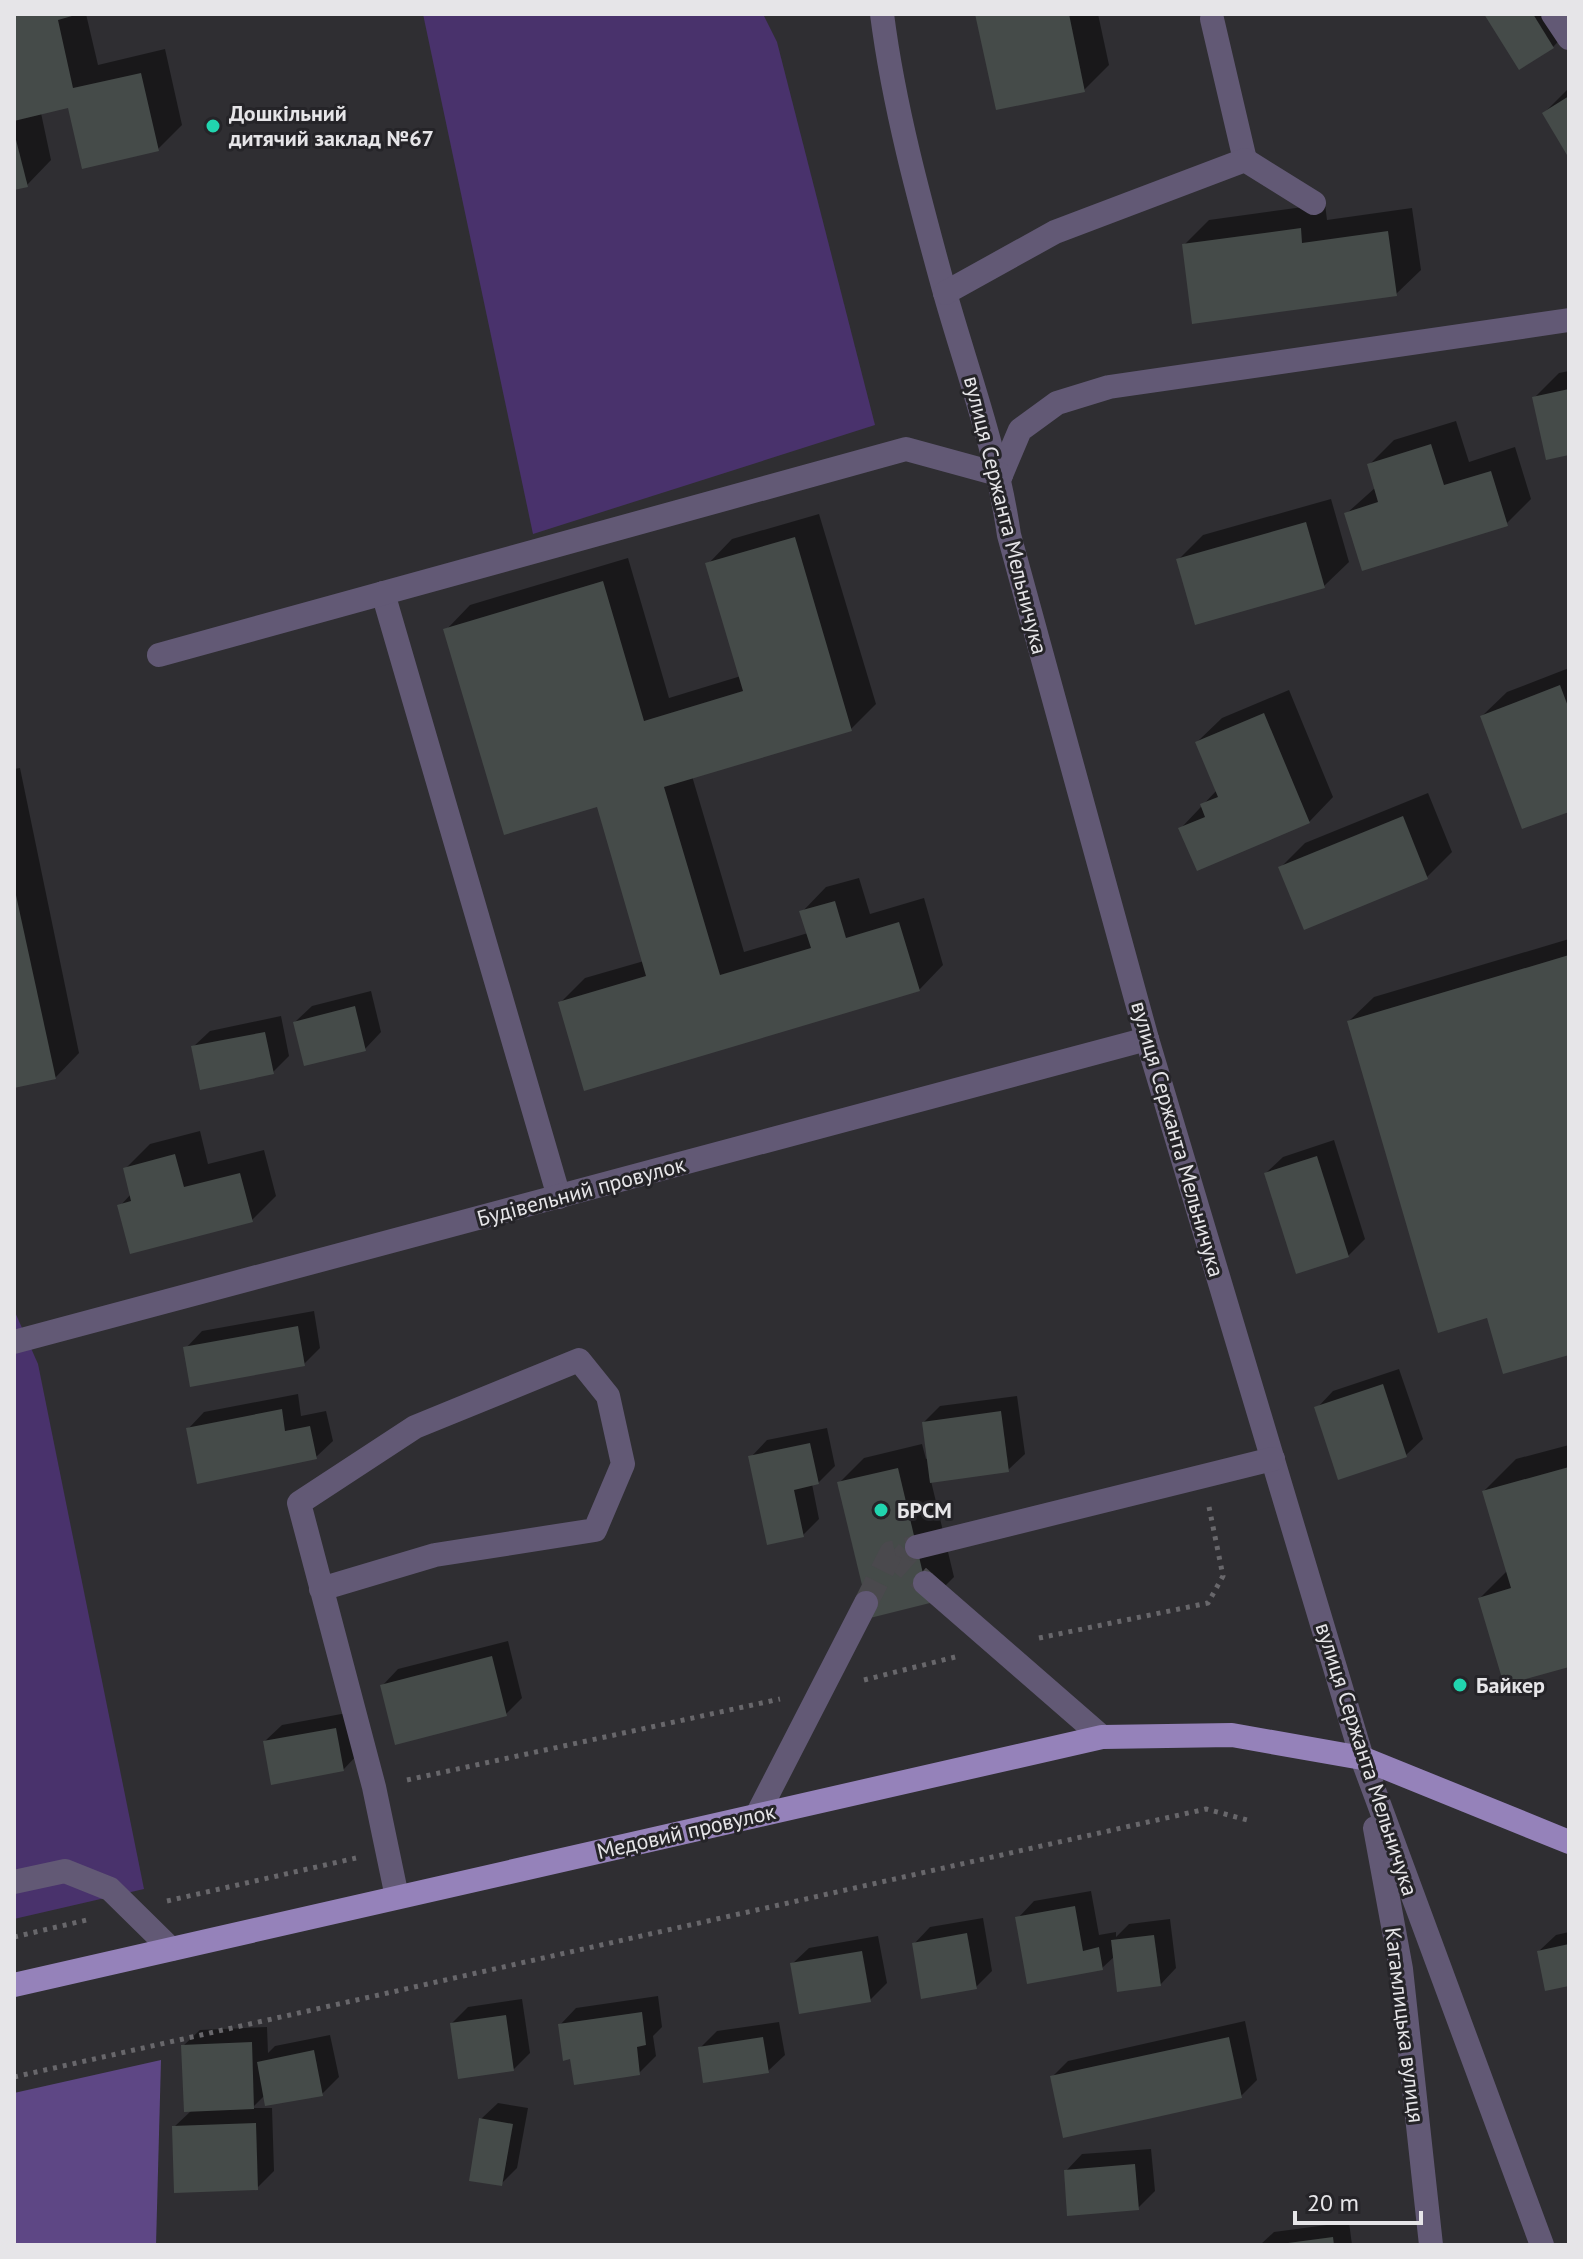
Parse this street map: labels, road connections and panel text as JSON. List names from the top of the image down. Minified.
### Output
{"streets":{"main road":["Медовий провулок"],"street":["вулиця Сержанта Мельничука","Будівельний провулок","Кагамлицька вулиця"]},"crossings":[["вулиця Сержанта Мельничука","Будівельний провулок"],["вулиця Сержанта Мельничука","Медовий провулок"],["вулиця Сержанта Мельничука","Кагамлицька вулиця"],["Медовий провулок","Кагамлицька вулиця"]],"places":["Дошкільний дитячий заклад №67","БРСМ","Байкер"],"scale_bar":"20 m"}
